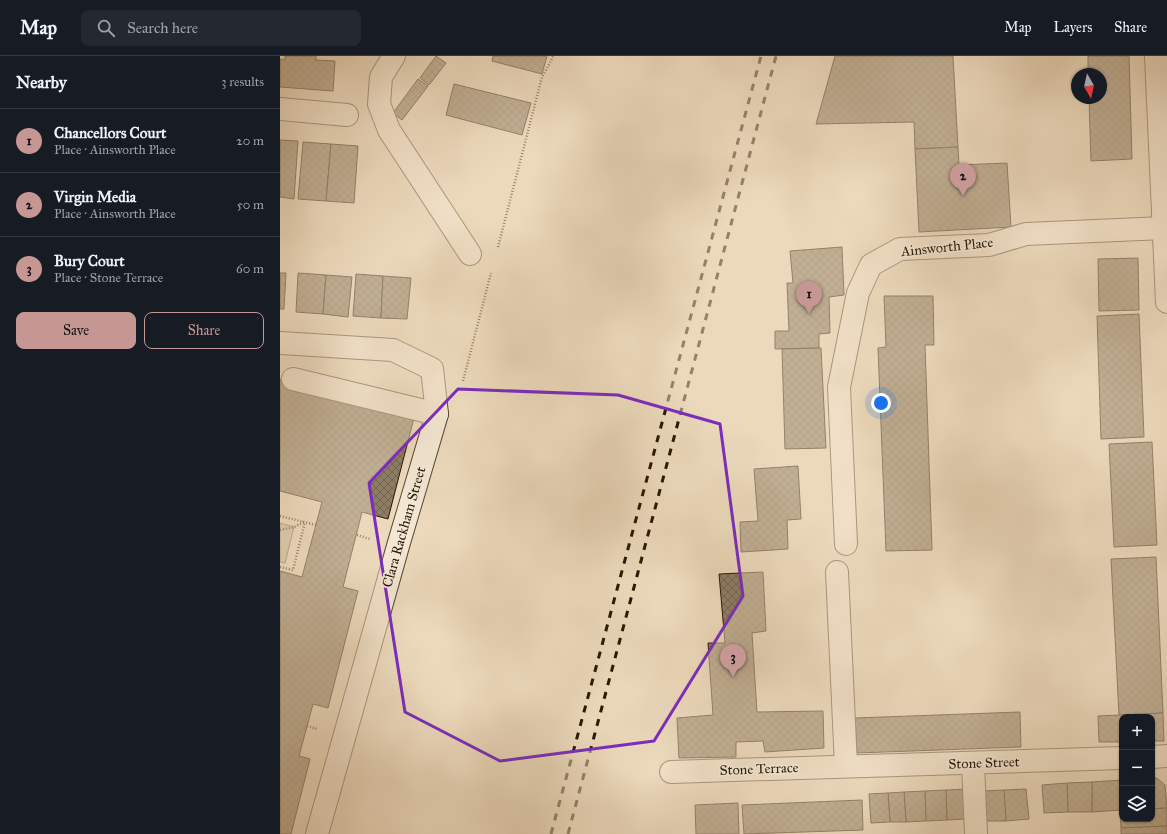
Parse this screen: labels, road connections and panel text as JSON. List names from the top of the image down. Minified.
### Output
{"streets":{"street":["Ainsworth Place","Clara Rackham Street","Stone Street","Stone Terrace"]},"crossings":[["Stone Street","Stone Terrace"]],"north":"bottom","page":{"header":"Map","search":"Search here","nav":["Map","Layers","Share"],"heading":["Nearby","3 results"],"list":[{"mark":"1","name":"Chancellors Court","note":"Place · Ainsworth Place","value":"20 m"},{"mark":"2","name":"Virgin Media","note":"Place · Ainsworth Place","value":"50 m"},{"mark":"3","name":"Bury Court","note":"Place · Stone Terrace","value":"60 m"}],"pins":["2","1","3"],"buttons":["Save","Share"],"map_buttons":["+","−"]}}
